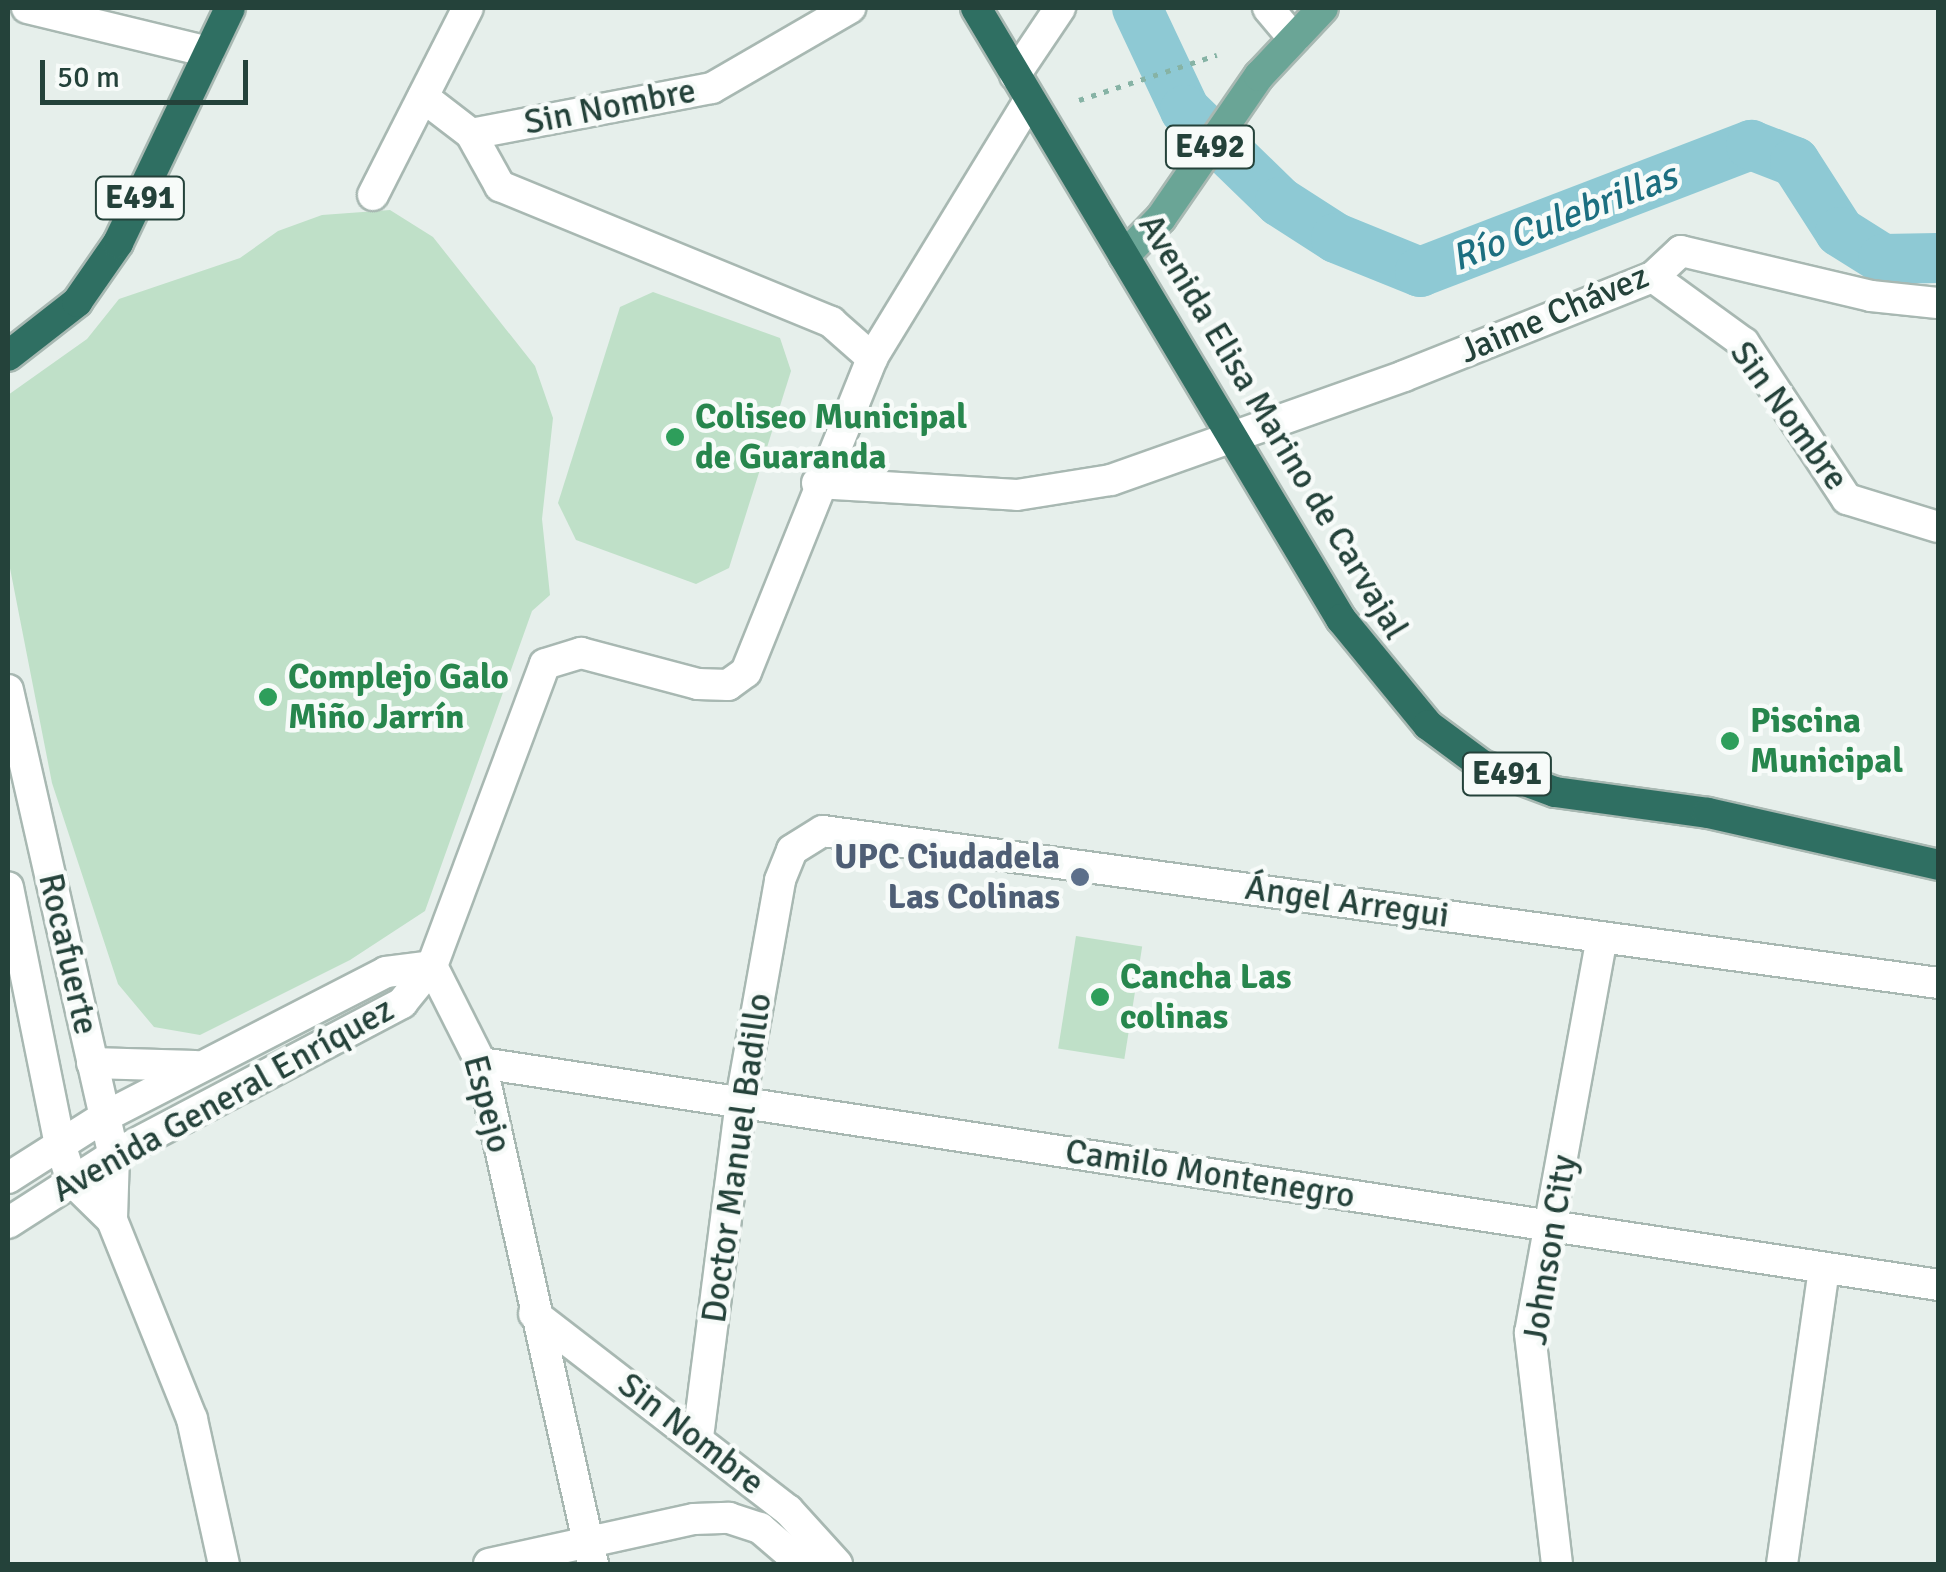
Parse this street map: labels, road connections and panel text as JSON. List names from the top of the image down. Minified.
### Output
{"streets":{"highway":["E491","Avenida Elisa Marino de Carvajal"],"main road":["E492"],"street":["Sin Nombre","Jaime Chávez","Ángel Arregui","Rocafuerte","Avenida General Enríquez","Espejo","Doctor Manuel Badillo","Camilo Montenegro","Johnson City"]},"crossings":[["Sin Nombre","Jaime Chávez"],["Sin Nombre","Espejo"],["Sin Nombre","Doctor Manuel Badillo"],["E492","Avenida Elisa Marino de Carvajal"],["Jaime Chávez","Avenida Elisa Marino de Carvajal"],["Ángel Arregui","Doctor Manuel Badillo"],["Ángel Arregui","Johnson City"],["Rocafuerte","Avenida General Enríquez"],["Avenida General Enríquez","Espejo"],["Espejo","Camilo Montenegro"],["Doctor Manuel Badillo","Camilo Montenegro"],["Camilo Montenegro","Johnson City"]],"water":["Río Culebrillas"],"places":["Coliseo Municipal de Guaranda","Complejo Galo Miño Jarrín","Piscina Municipal","UPC Ciudadela Las Colinas","Cancha Las colinas"],"scale_bar":"50 m"}
